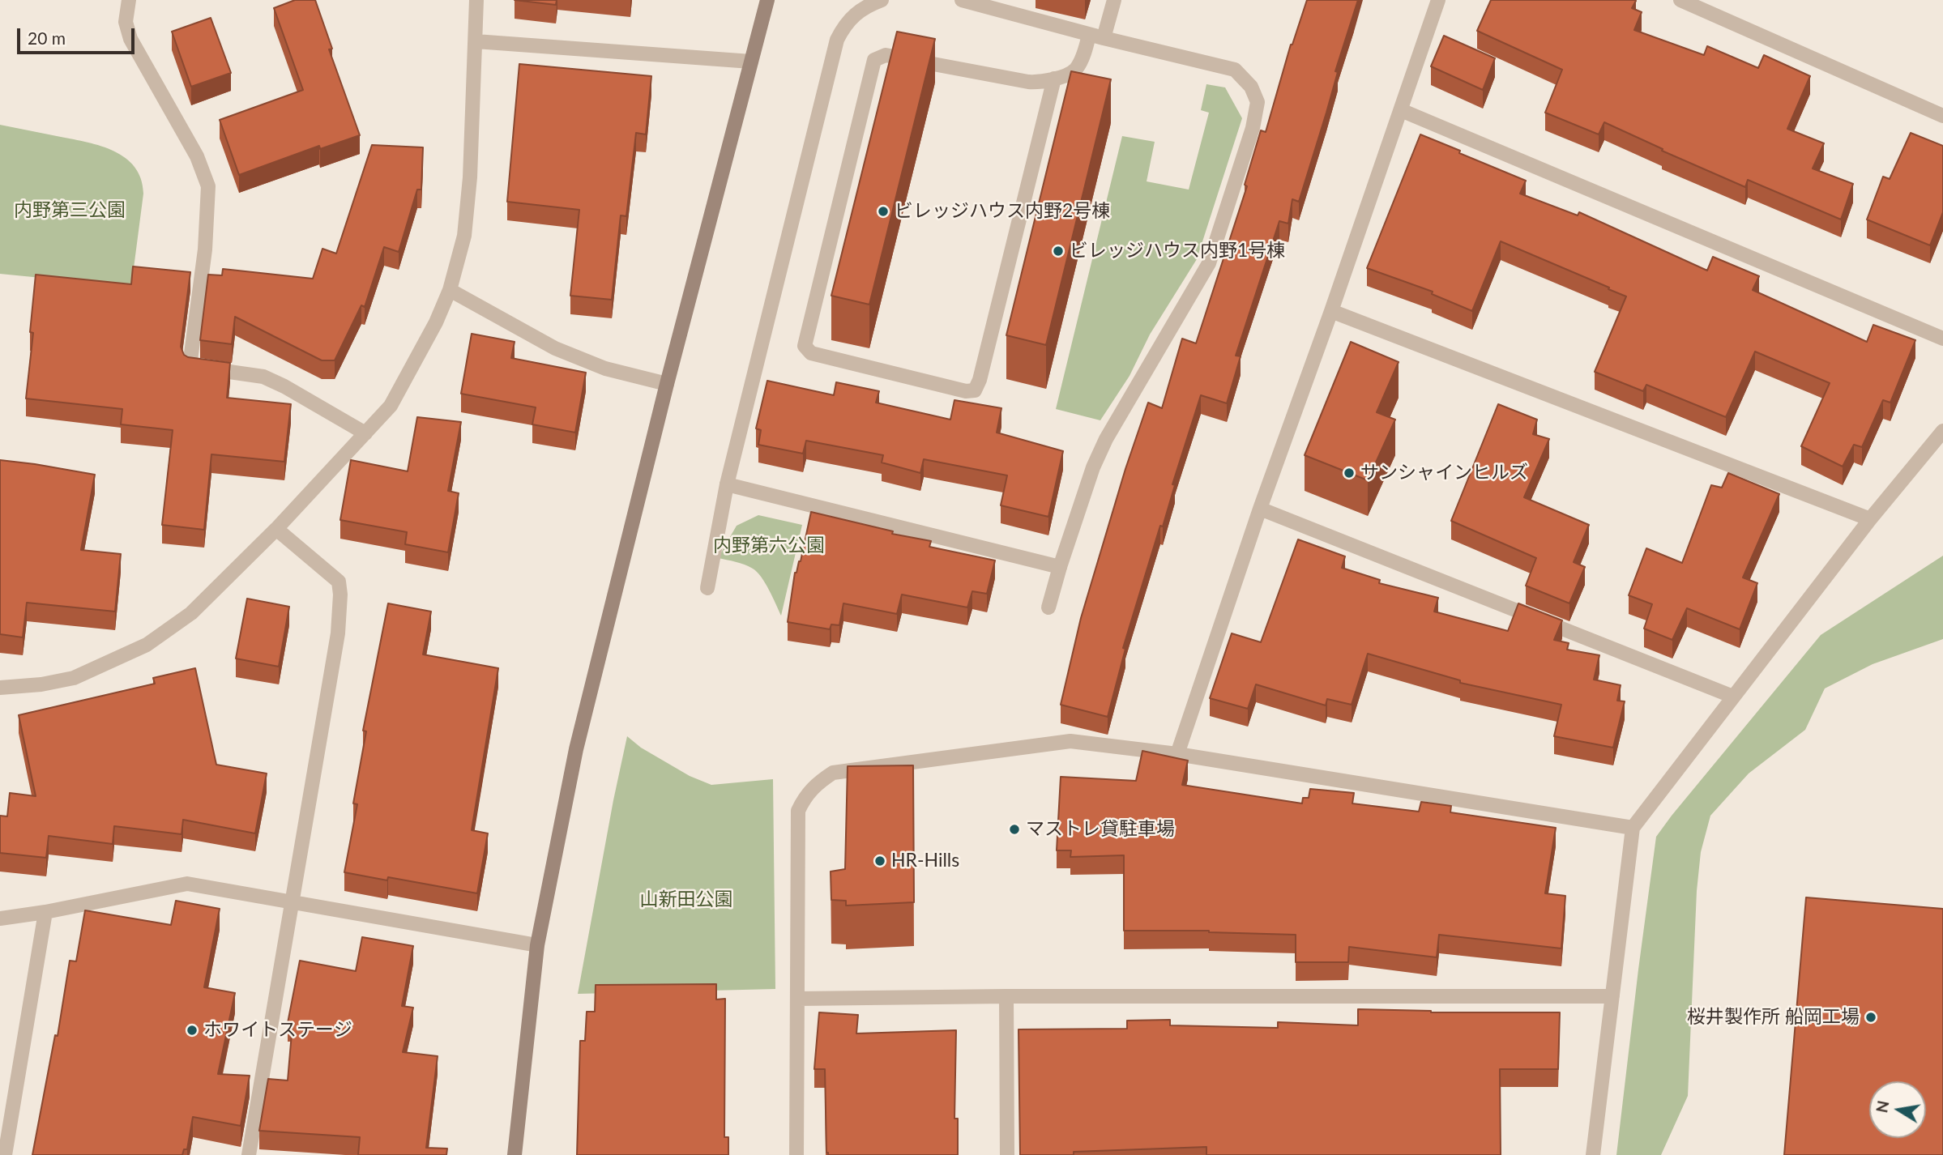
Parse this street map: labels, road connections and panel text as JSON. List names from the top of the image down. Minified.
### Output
{"parks":["内野第三公園","内野第六公園","山新田公園"],"places":["ビレッジハウス内野2号棟","ビレッジハウス内野1号棟","サンシャインヒルズ","マストレ貸駐車場","HR-Hills","桜井製作所 船岡工場","ホワイトステージ"],"scale_bar":"20 m","north":"left"}
